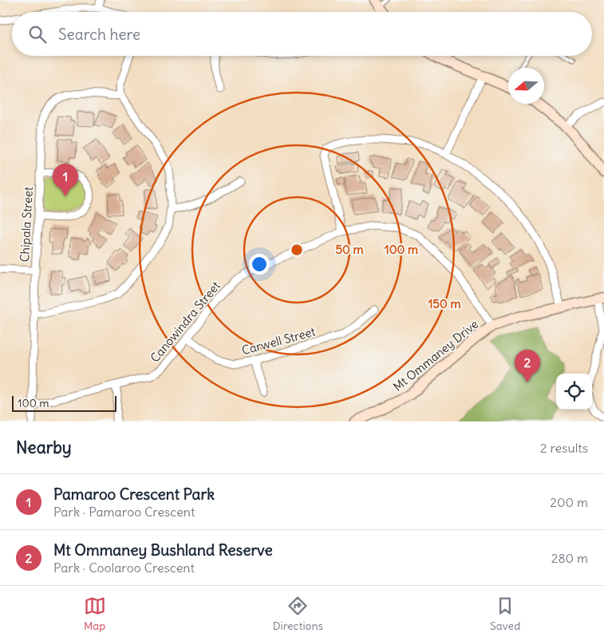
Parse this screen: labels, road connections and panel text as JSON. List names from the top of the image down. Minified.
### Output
{"streets":{"street":["Chipala Street","Canowindra Street","Carwell Street","Mt Ommaney Drive"]},"crossings":[["Chipala Street","Canowindra Street"],["Canowindra Street","Carwell Street"],["Canowindra Street","Mt Ommaney Drive"]],"scale_bar":"100 m","north":"left","page":{"search":"Search here","pins":["1","2"],"scale":"100 m","heading":["Nearby","2 results"],"list":[{"mark":"1","name":"Pamaroo Crescent Park","note":"Park · Pamaroo Crescent","value":"200 m"},{"mark":"2","name":"Mt Ommaney Bushland Reserve","note":"Park · Coolaroo Crescent","value":"280 m"}],"nav":["Map","Directions","Saved"]},"rings":["50 m","100 m","150 m"]}
